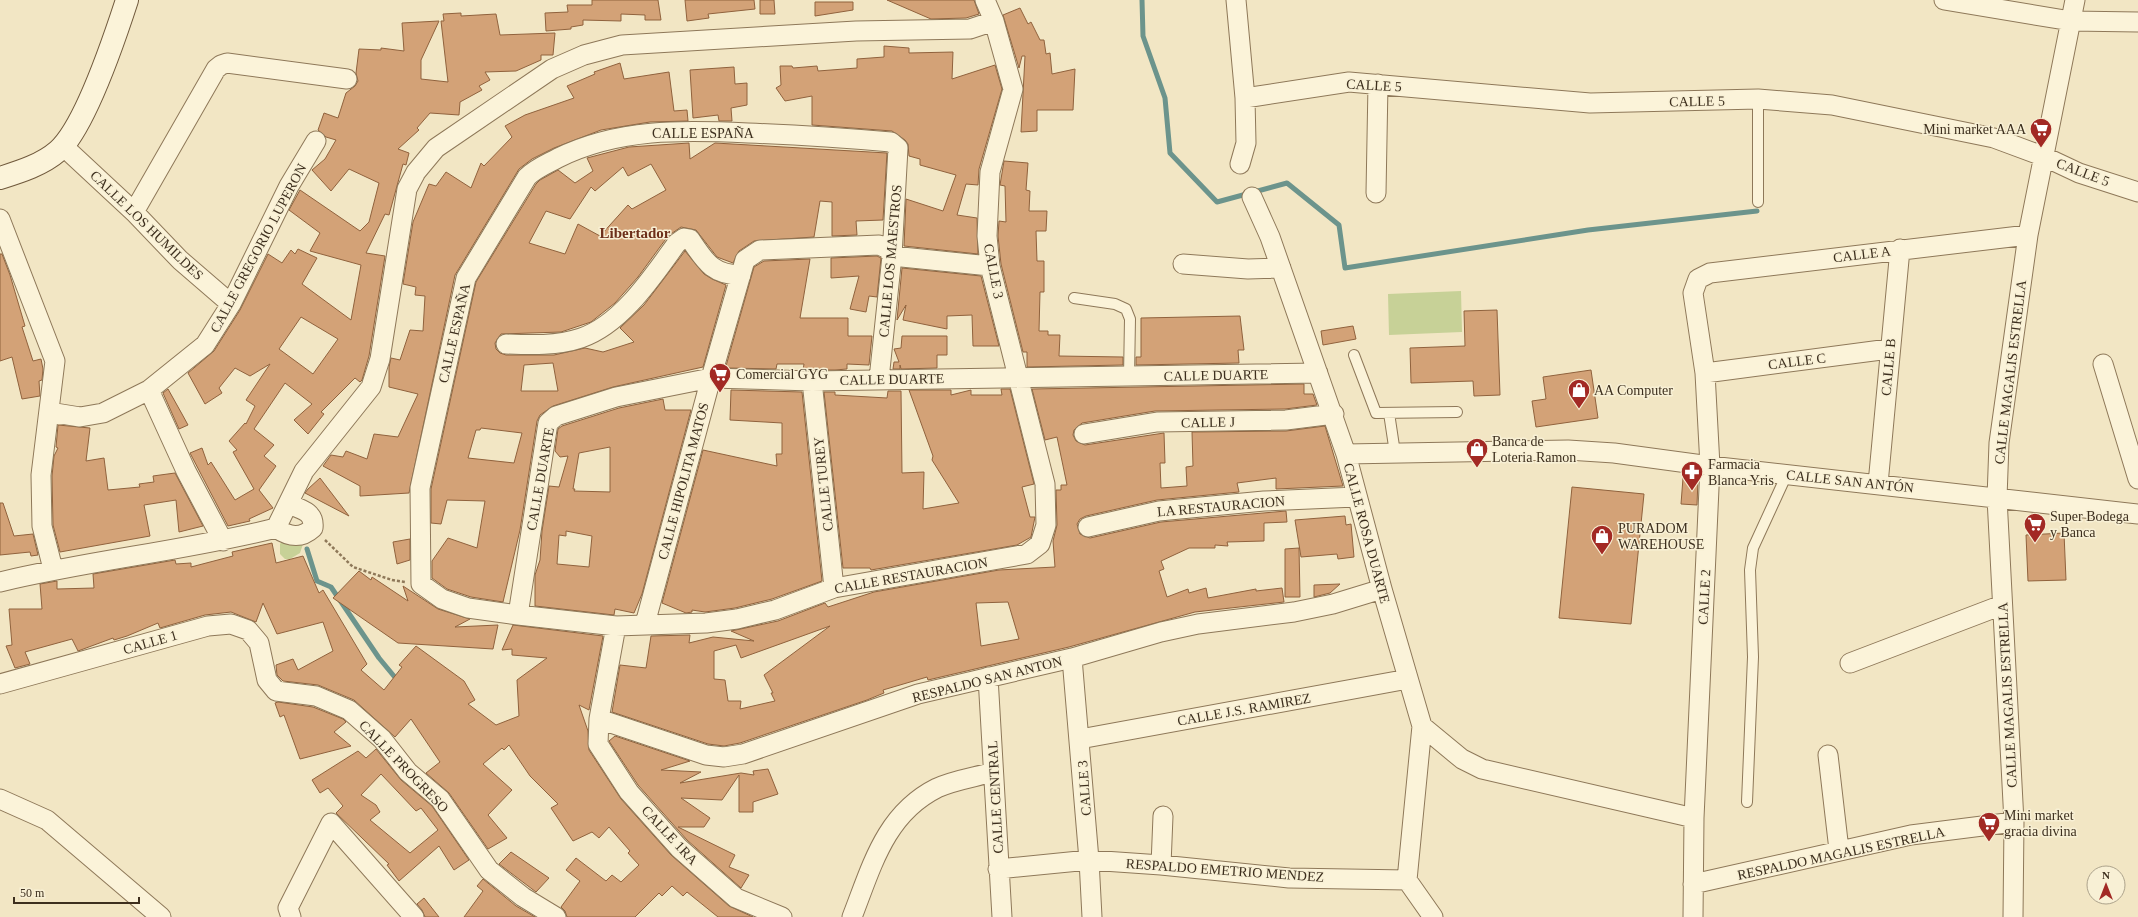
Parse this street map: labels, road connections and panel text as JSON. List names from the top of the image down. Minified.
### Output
{"streets":{"street":["CALLE 5","CALLE ESPAÑA","CALLE LOS HUMILDES","CALLE GREGORIO LUPERON","CALLE A","CALLE LOS MAESTROS","CALLE 3","CALLE C","CALLE B","CALLE MAGALIS ESTRELLA","CALLE DUARTE","CALLE J","CALLE HIPOLITA MATOS","CALLE SAN ANTÓN","CALLE TUREY","LA RESTAURACION","CALLE ROSA DUARTE","CALLE RESTAURACION","CALLE 2","CALLE 1","RESPALDO SAN ANTON","CALLE J.S. RAMIREZ","CALLE PROGRESO","CALLE CENTRAL","CALLE 1RA","RESPALDO MAGALIS ESTRELLA","RESPALDO EMETRIO MENDEZ"]},"crossings":[["CALLE 5","CALLE MAGALIS ESTRELLA"],["CALLE ESPAÑA","CALLE LOS MAESTROS"],["CALLE LOS HUMILDES","CALLE GREGORIO LUPERON"],["CALLE A","CALLE B"],["CALLE A","CALLE MAGALIS ESTRELLA"],["CALLE A","CALLE 2"],["CALLE LOS MAESTROS","CALLE DUARTE"],["CALLE LOS MAESTROS","CALLE HIPOLITA MATOS"],["CALLE 3","CALLE DUARTE"],["CALLE 3","CALLE RESTAURACION"],["CALLE 3","RESPALDO SAN ANTON"],["CALLE 3","CALLE J.S. RAMIREZ"],["CALLE 3","RESPALDO EMETRIO MENDEZ"],["CALLE C","CALLE B"],["CALLE C","CALLE 2"],["CALLE B","CALLE SAN ANTÓN"],["CALLE MAGALIS ESTRELLA","CALLE SAN ANTÓN"],["CALLE MAGALIS ESTRELLA","RESPALDO MAGALIS ESTRELLA"],["CALLE DUARTE","CALLE HIPOLITA MATOS"],["CALLE DUARTE","CALLE TUREY"],["CALLE DUARTE","CALLE ROSA DUARTE"],["CALLE J","CALLE ROSA DUARTE"],["CALLE HIPOLITA MATOS","CALLE RESTAURACION"],["CALLE SAN ANTÓN","CALLE ROSA DUARTE"],["CALLE SAN ANTÓN","CALLE 2"],["CALLE TUREY","CALLE RESTAURACION"],["LA RESTAURACION","CALLE ROSA DUARTE"],["CALLE ROSA DUARTE","RESPALDO SAN ANTON"],["CALLE ROSA DUARTE","CALLE J.S. RAMIREZ"],["CALLE ROSA DUARTE","RESPALDO EMETRIO MENDEZ"],["CALLE 2","RESPALDO MAGALIS ESTRELLA"],["CALLE 1","CALLE PROGRESO"],["RESPALDO SAN ANTON","CALLE CENTRAL"],["RESPALDO SAN ANTON","CALLE 1RA"],["CALLE CENTRAL","RESPALDO EMETRIO MENDEZ"]],"districts":["Libertador"],"places":{"supermarket":["Mini market AAA","Comercial GYG","Super Bodega y Banca","Mini market gracia divina"],"shop":["AA Computer","Banca de Loteria Ramon","PURADOM WAREHOUSE"],"pharmacy":["Farmacia Blanca Yris"]},"scale_bar":"50 m","north":"top"}
